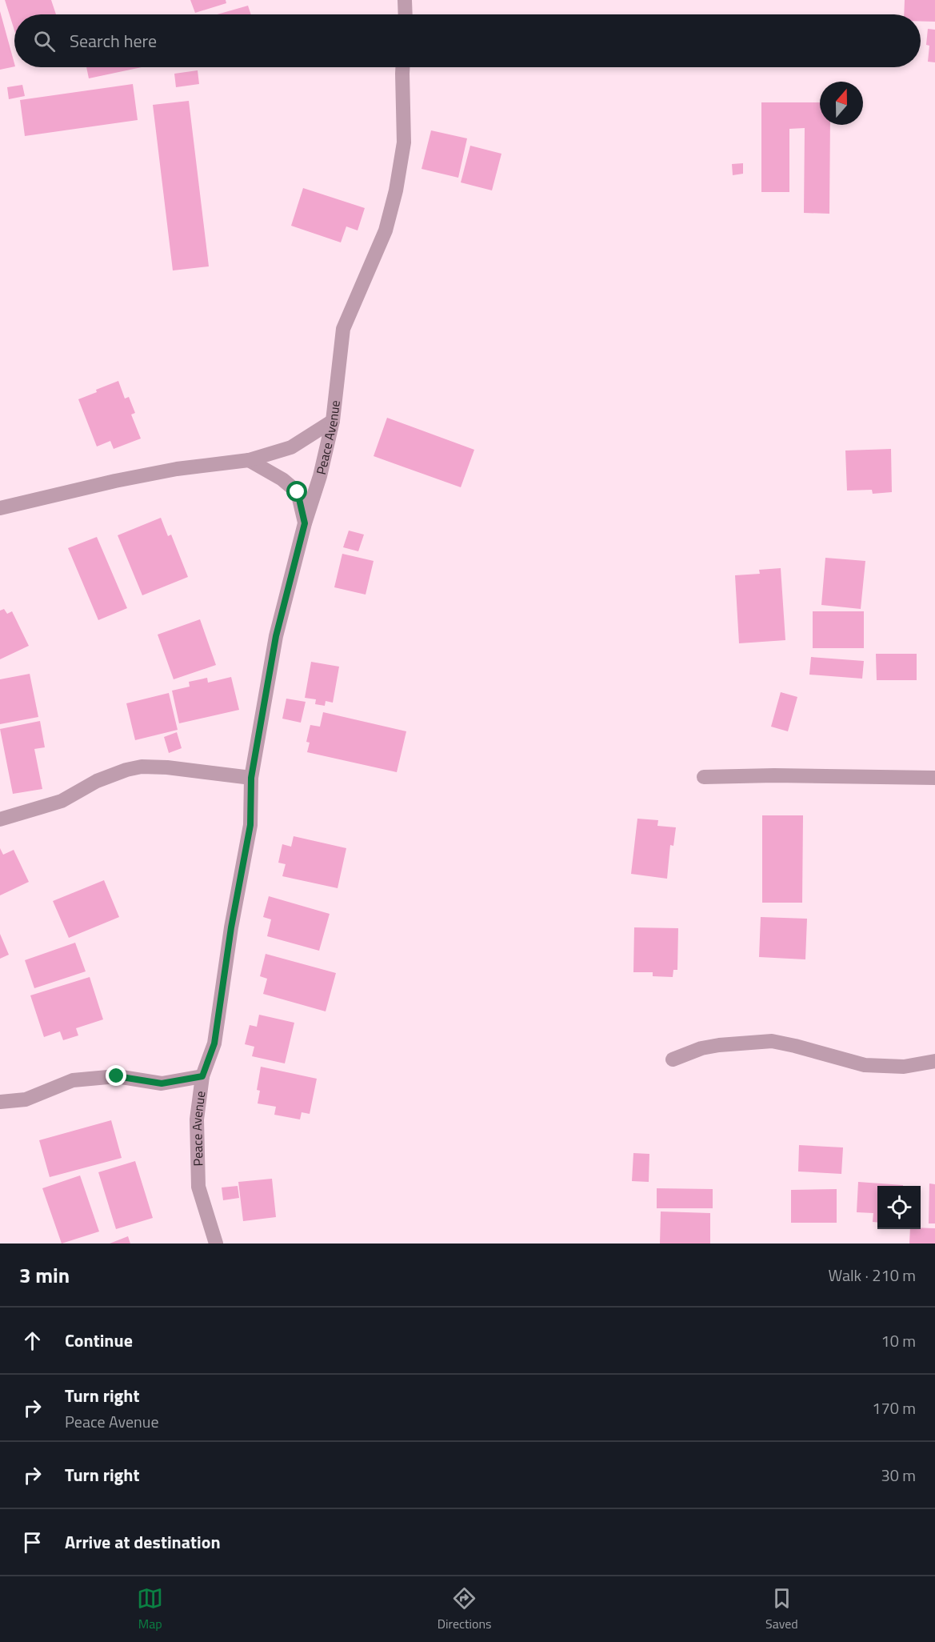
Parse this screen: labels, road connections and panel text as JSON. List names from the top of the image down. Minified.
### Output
{"streets":{"street":["Peace Avenue"]},"north":"top","page":{"search":"Search here","heading":["3 min","Walk · 210 m"],"list":[["Continue","10 m"],["Turn right","Peace Avenue","170 m"],["Turn right","30 m"],"Arrive at destination"],"nav":["Map","Directions","Saved"]}}
